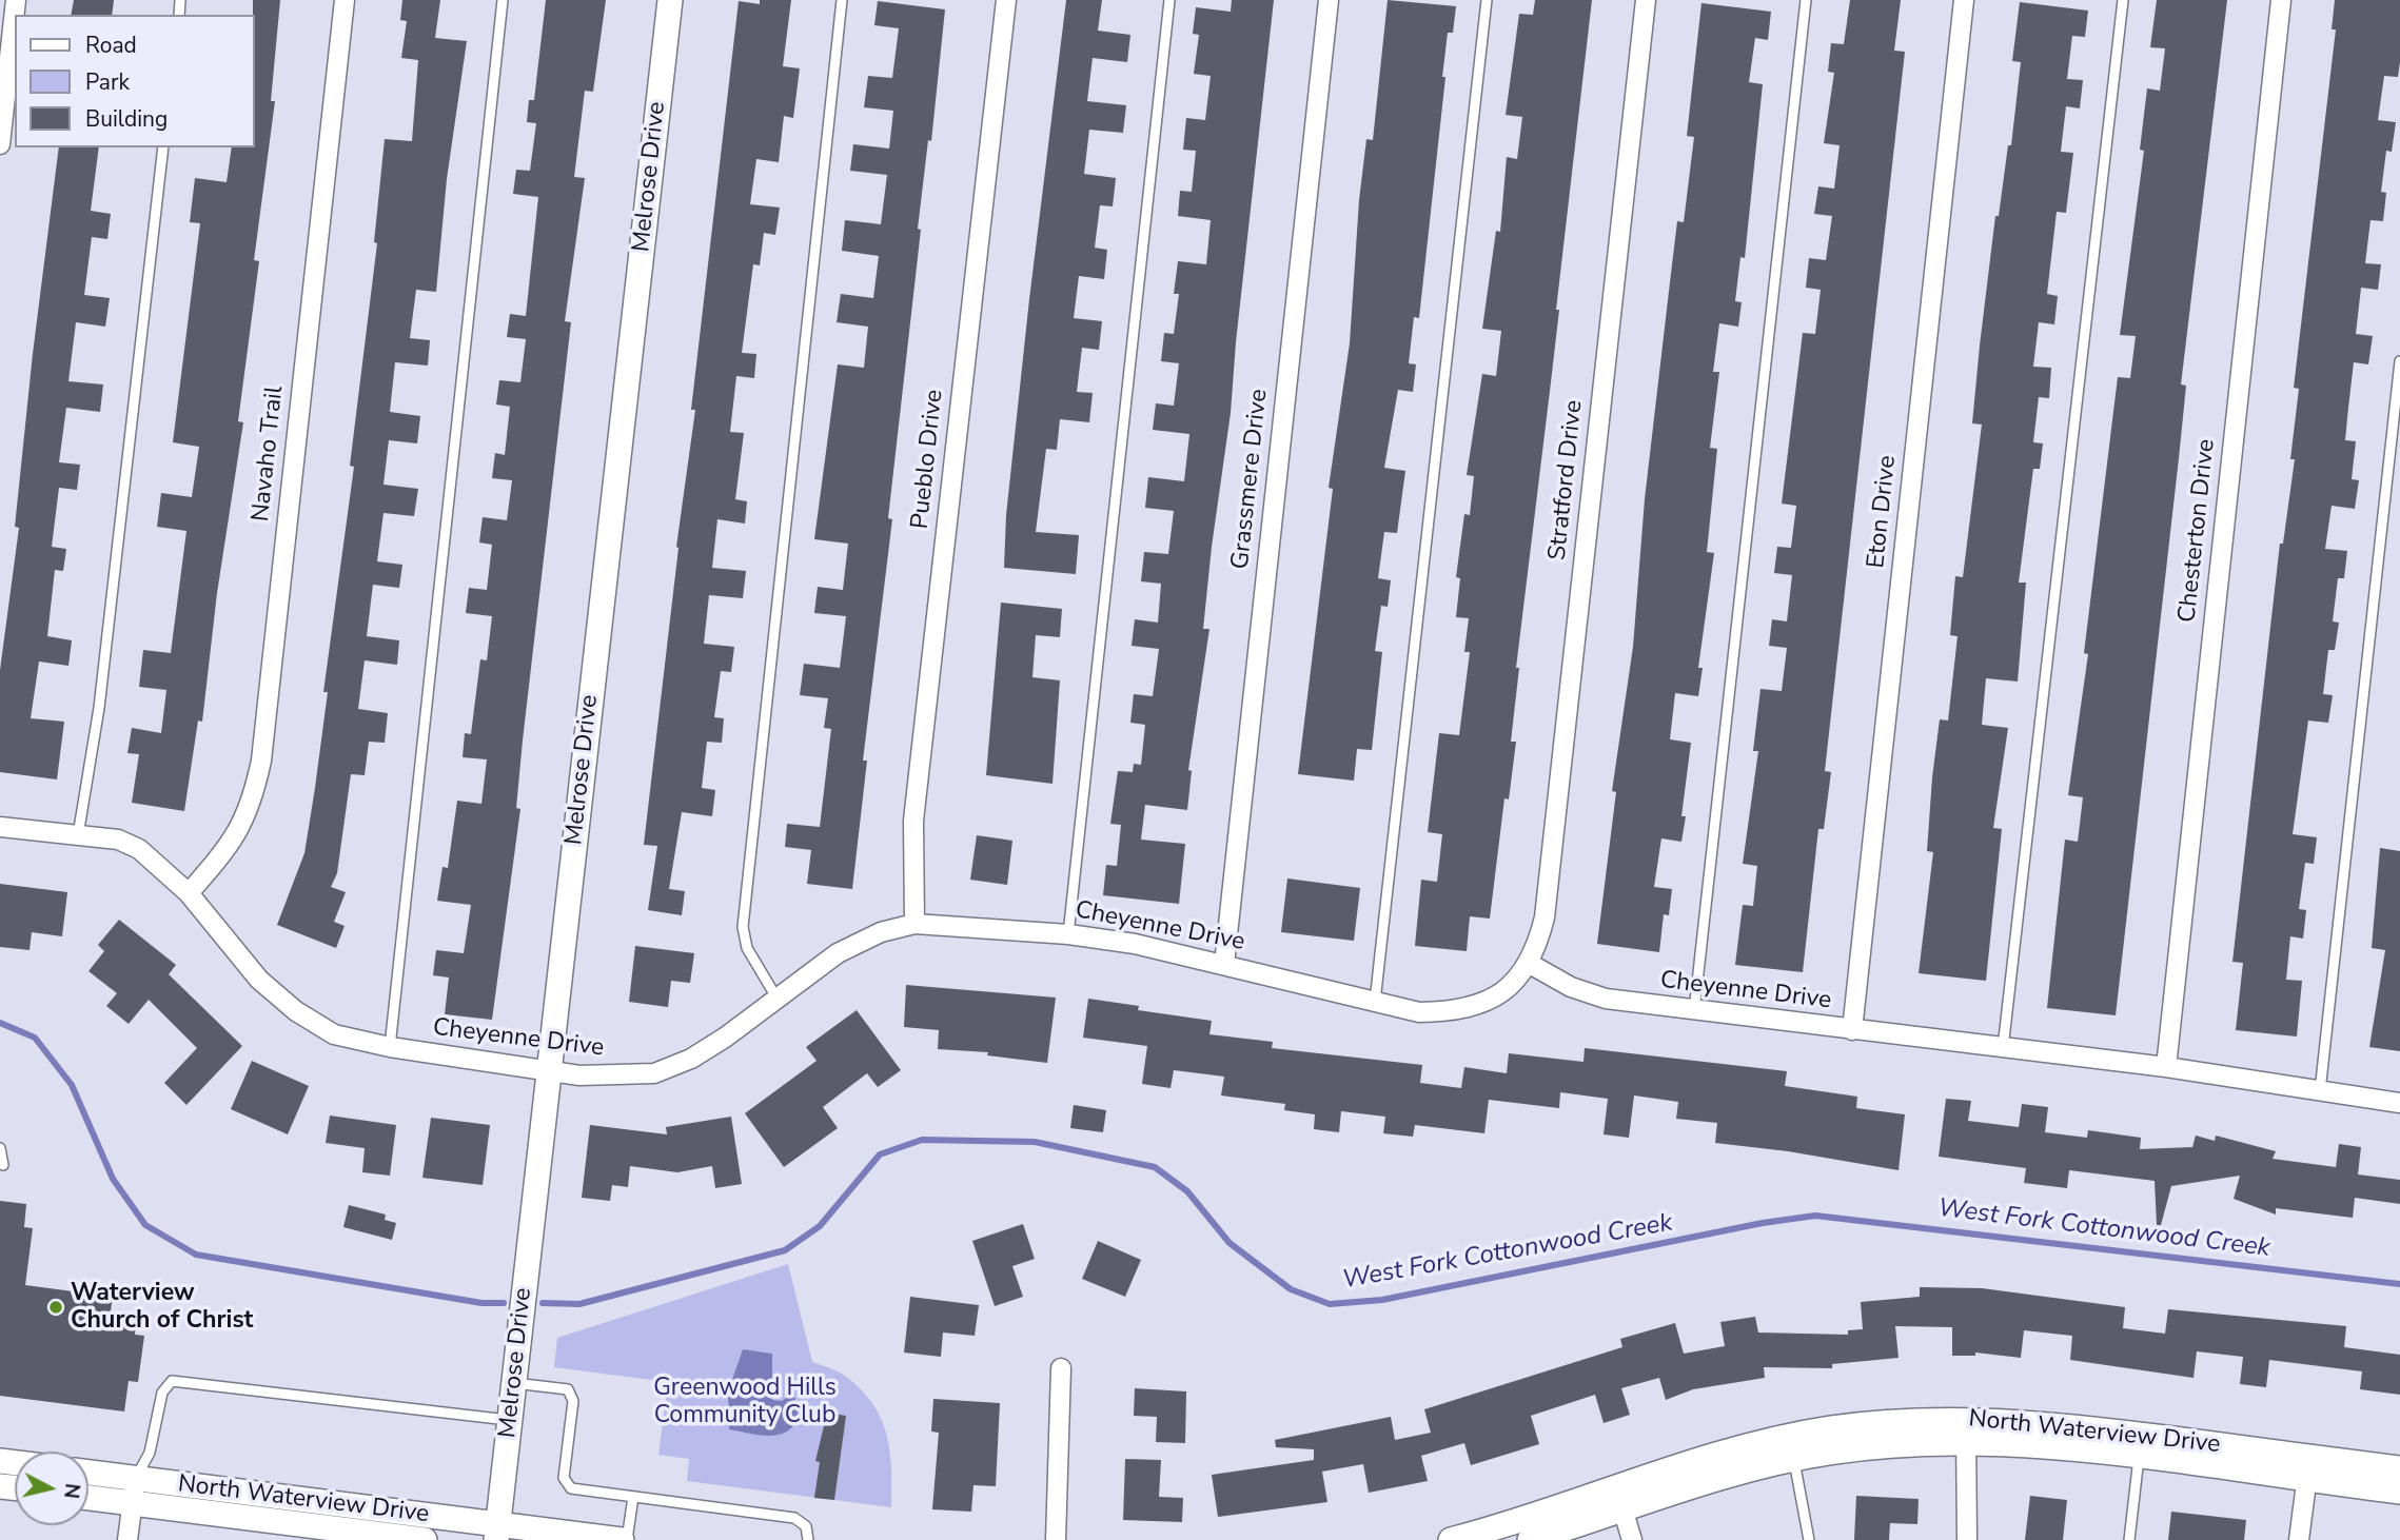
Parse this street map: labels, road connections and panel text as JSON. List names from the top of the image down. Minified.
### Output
{"streets":{"street":["Melrose Drive","Navaho Trail","Pueblo Drive","Grassmere Drive","Stratford Drive","Eton Drive","Chesterton Drive","Cheyenne Drive","North Waterview Drive"]},"crossings":[["Melrose Drive","Cheyenne Drive"],["Melrose Drive","North Waterview Drive"],["Navaho Trail","Cheyenne Drive"],["Pueblo Drive","Cheyenne Drive"],["Grassmere Drive","Cheyenne Drive"],["Stratford Drive","Cheyenne Drive"],["Eton Drive","Cheyenne Drive"],["Chesterton Drive","Cheyenne Drive"]],"water":["West Fork Cottonwood Creek"],"parks":["Greenwood Hills Community Club"],"places":["Waterview Church of Christ"],"legend":["Road","Park","Building"],"north":"right"}
